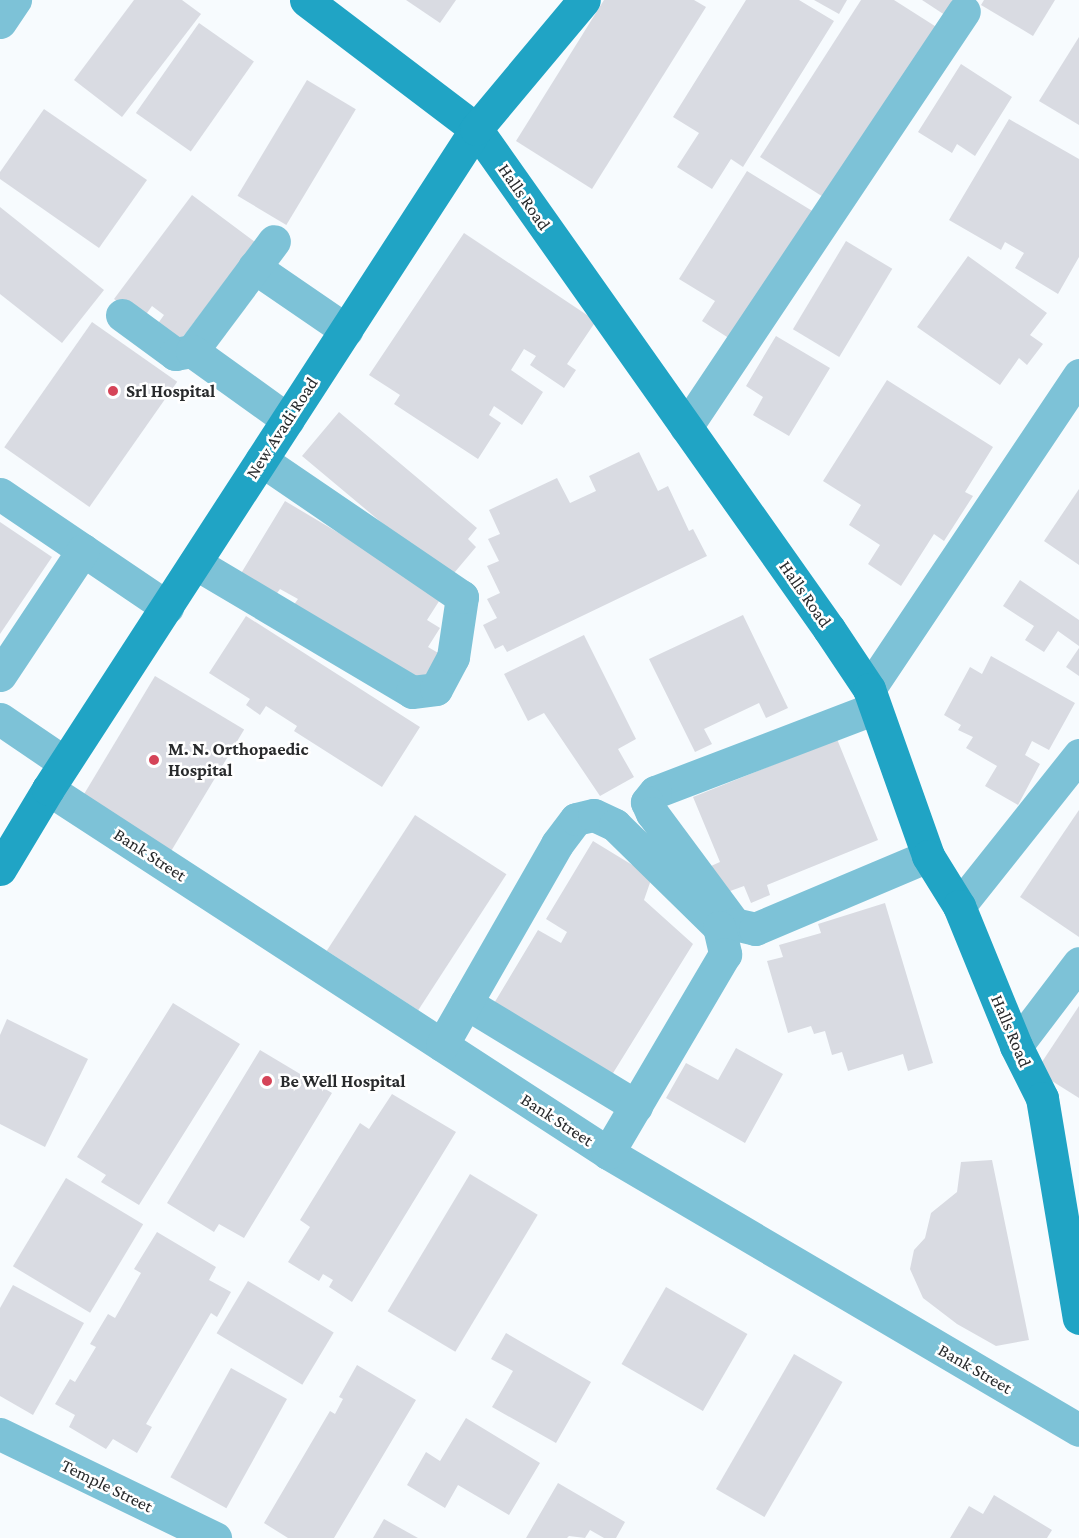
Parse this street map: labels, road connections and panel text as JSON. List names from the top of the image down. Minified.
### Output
{"streets":{"street":["Halls Road","New Avadi Road","Bank Street","Temple Street"]},"crossings":[["Halls Road","New Avadi Road"],["New Avadi Road","Bank Street"]],"places":["Srl Hospital","M. N. Orthopaedic Hospital","Be Well Hospital"]}
